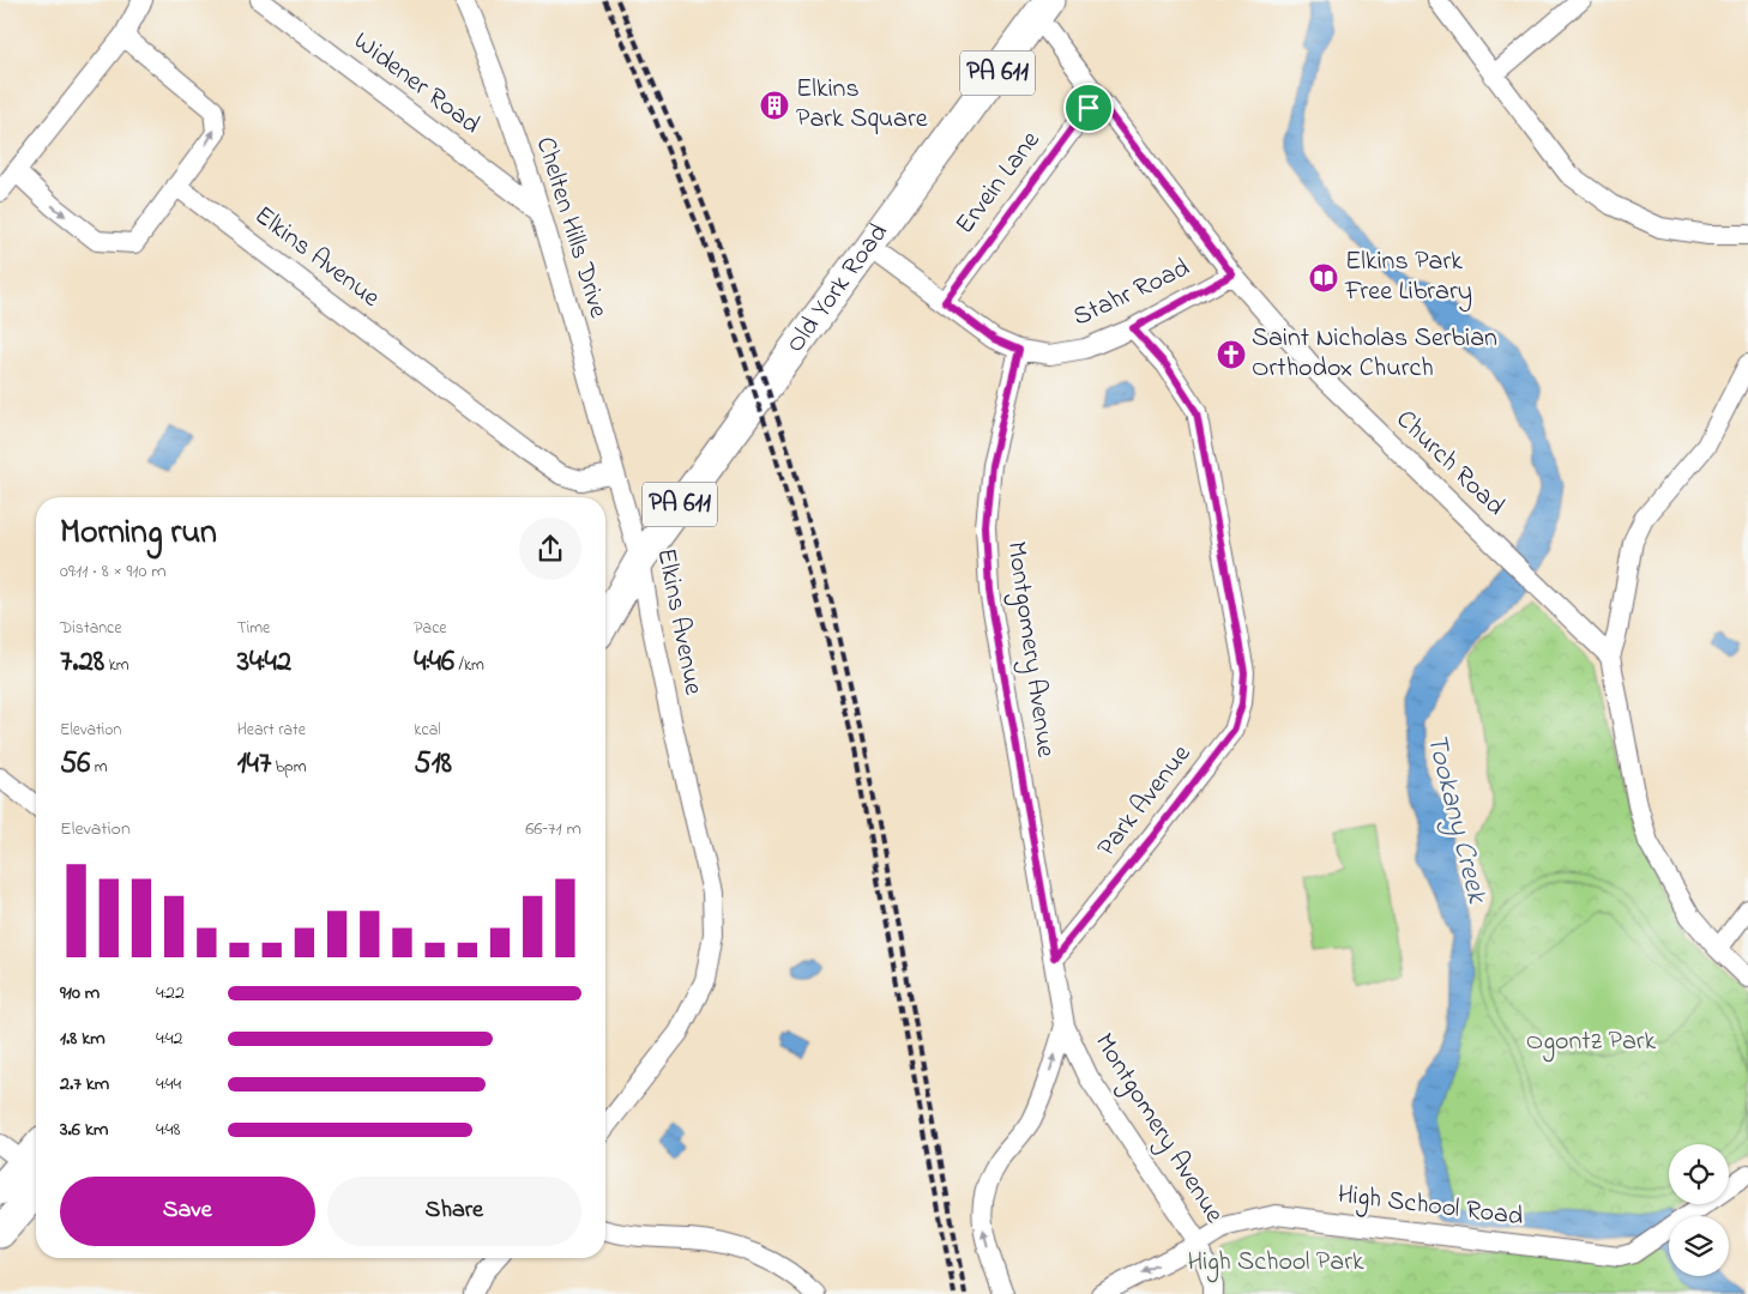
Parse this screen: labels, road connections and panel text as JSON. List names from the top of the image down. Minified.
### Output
{"streets":{"highway":["PA 611","Old York Road"],"street":["Widener Road","Ervein Lane","Chelten Hills Drive","Elkins Avenue","Stahr Road","Church Road","Montgomery Avenue","Park Avenue","High School Road"]},"crossings":[["Widener Road","Chelten Hills Drive"],["Ervein Lane","Stahr Road"],["Ervein Lane","Church Road"],["Chelten Hills Drive","Elkins Avenue"],["Elkins Avenue","Old York Road"],["Old York Road","Stahr Road"],["Old York Road","Church Road"],["Stahr Road","Church Road"],["Stahr Road","Montgomery Avenue"],["Stahr Road","Park Avenue"],["Montgomery Avenue","Park Avenue"],["Montgomery Avenue","High School Road"]],"water":["Tookany Creek"],"parks":["Ogontz Park","High School Park"],"places":{"building":["Elkins Park Square"],"library":["Elkins Park Free Library"],"church":["Saint Nicholas Serbian Orthodox Church"]},"page":{"heading":["Morning run","09:11 · 8 × 910 m"],"stats":[["Distance","7.28 km"],["Time","34:42"],["Pace","4:46 /km"],["Elevation","56 m"],["Heart rate","147 bpm"],["kcal","518"]],"chart":["Elevation","66–71 m"],"list":[{"name":"910 m","note":"4:22"},{"name":"1.8 km","note":"4:42"},{"name":"2.7 km","note":"4:44"},{"name":"3.6 km","note":"4:48"}],"buttons":["Save","Share"]}}
